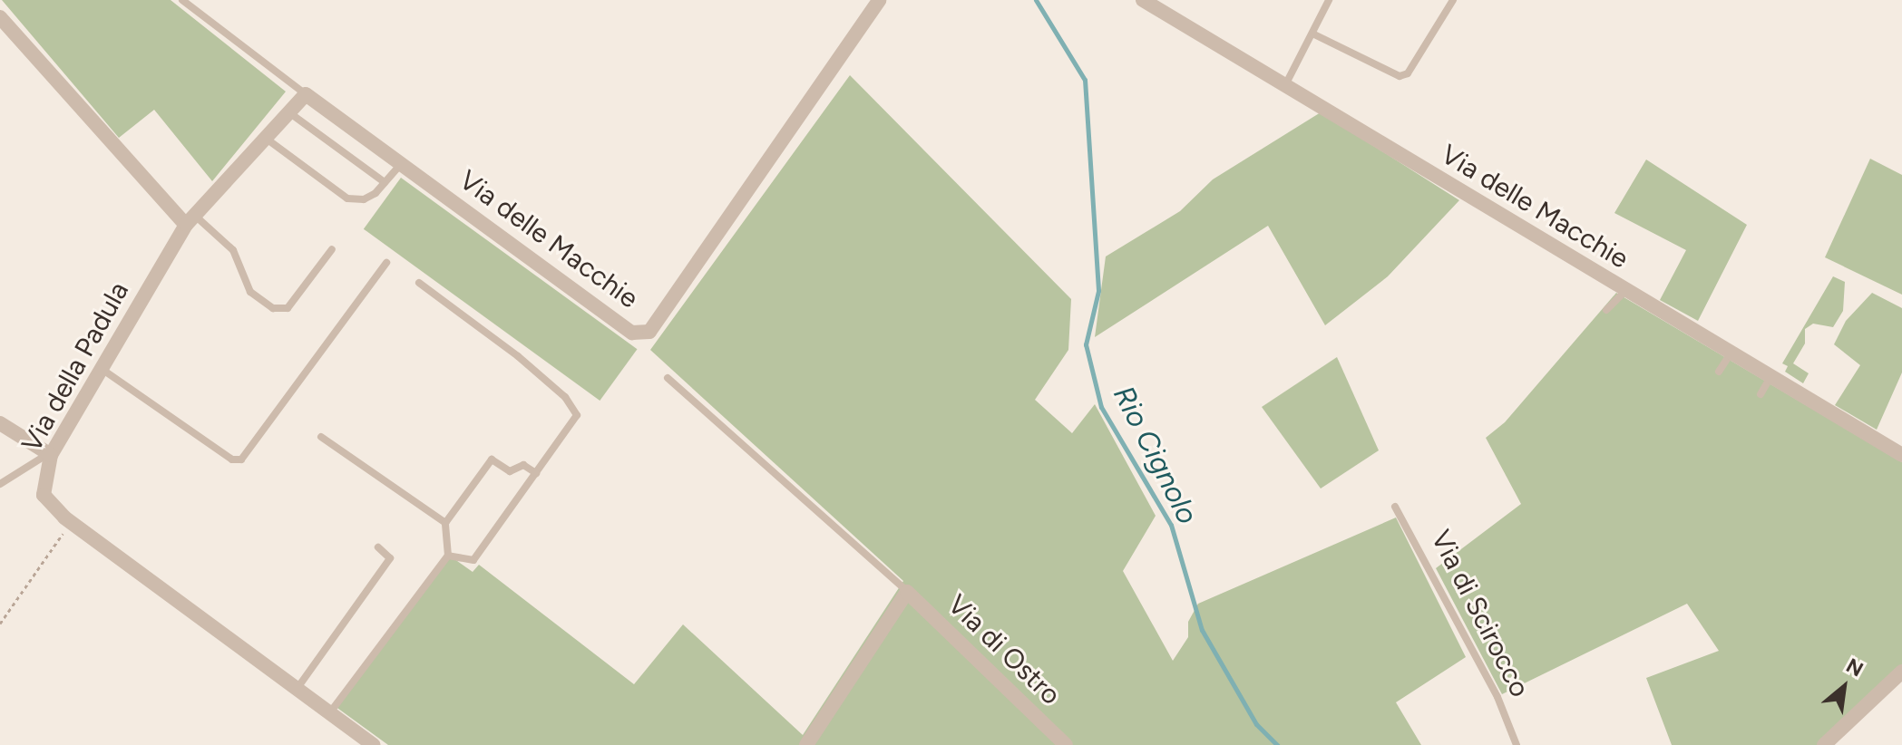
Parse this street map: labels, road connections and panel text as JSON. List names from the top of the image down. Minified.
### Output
{"streets":{"street":["Via delle Macchie","Via della Padula","Via di Ostro"],"lane":["Via di Scirocco"]},"water":["Rio Cignolo"],"north":"top right"}
